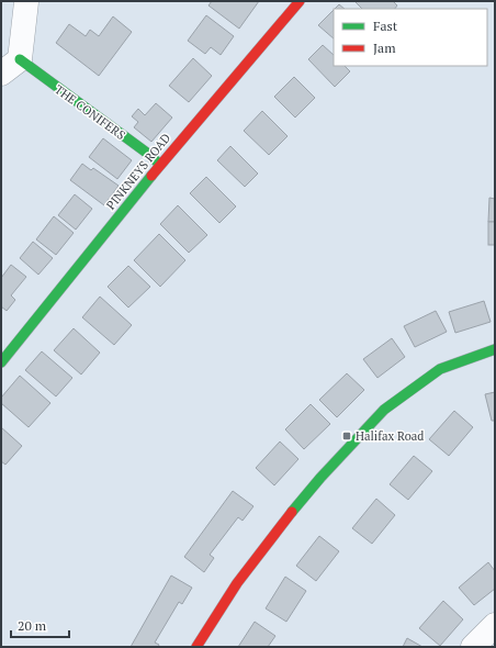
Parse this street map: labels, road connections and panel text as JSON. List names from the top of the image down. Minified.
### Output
{"streets":{"street":["THE CONIFERS","PINKNEYS ROAD"]},"crossings":[["THE CONIFERS","PINKNEYS ROAD"]],"places":{"transit":["Halifax Road"]},"legend":["Fast","Jam"],"scale_bar":"20 m"}
